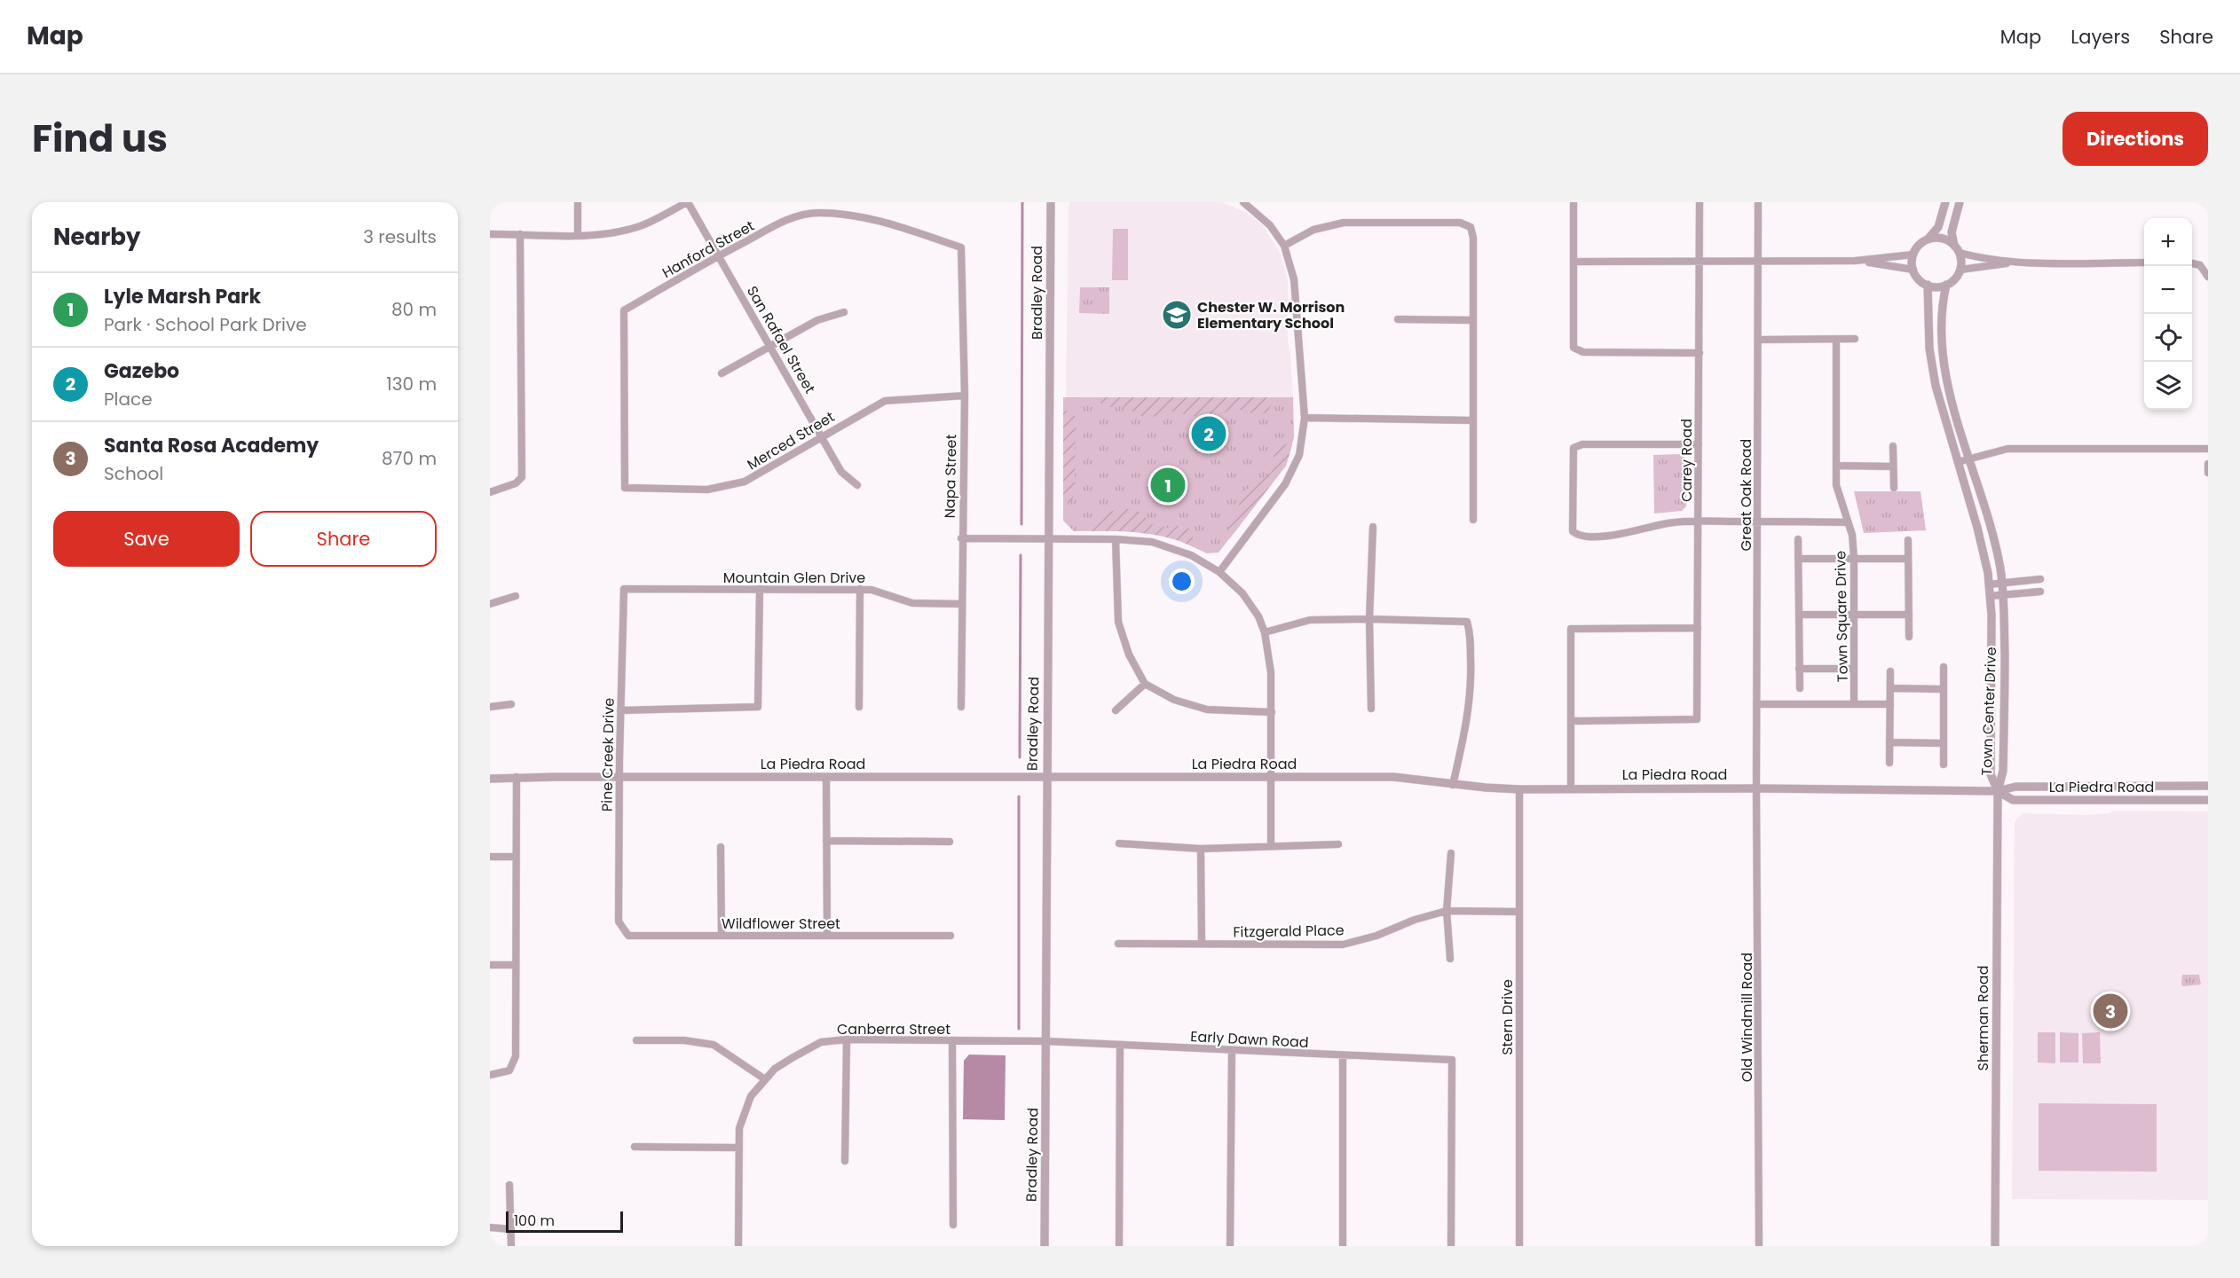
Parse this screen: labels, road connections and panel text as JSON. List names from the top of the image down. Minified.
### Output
{"streets":{"street":["Hanford Street","Bradley Road","San Rafael Street","Merced Street","Carey Road","Napa Street","Great Oak Road","Mountain Glen Drive","Town Square Drive","Town Center Drive","Pine Creek Drive","La Piedra Road","Wildflower Street","Fitzgerald Place","Stern Drive","Old Windmill Road","Sherman Road","Canberra Street","Early Dawn Road"]},"crossings":[["Hanford Street","San Rafael Street"],["Hanford Street","Merced Street"],["Hanford Street","Napa Street"],["Bradley Road","La Piedra Road"],["Bradley Road","Canberra Street"],["Bradley Road","Early Dawn Road"],["San Rafael Street","Merced Street"],["Merced Street","Napa Street"],["Napa Street","Mountain Glen Drive"],["Great Oak Road","La Piedra Road"],["Great Oak Road","Old Windmill Road"],["Mountain Glen Drive","Pine Creek Drive"],["Town Center Drive","La Piedra Road"],["Town Center Drive","Sherman Road"],["Pine Creek Drive","La Piedra Road"],["Pine Creek Drive","Wildflower Street"],["La Piedra Road","Stern Drive"],["La Piedra Road","Old Windmill Road"],["La Piedra Road","Sherman Road"],["Fitzgerald Place","Stern Drive"],["Canberra Street","Early Dawn Road"]],"places":{"school or university":["Chester W. Morrison Elementary School"]},"scale_bar":"100 m","page":{"header":"Map","nav":["Map","Layers","Share"],"title":"Find us","buttons":["Directions",["Save","Share"]],"heading":["Nearby","3 results"],"map_buttons":["+","−"],"list":[{"mark":"1","name":"Lyle Marsh Park","note":"Park · School Park Drive","value":"80 m"},{"mark":"2","name":"Gazebo","note":"Place","value":"130 m"},{"mark":"3","name":"Santa Rosa Academy","note":"School","value":"870 m"}],"pins":["2","1","3"],"scale":"100 m"}}
